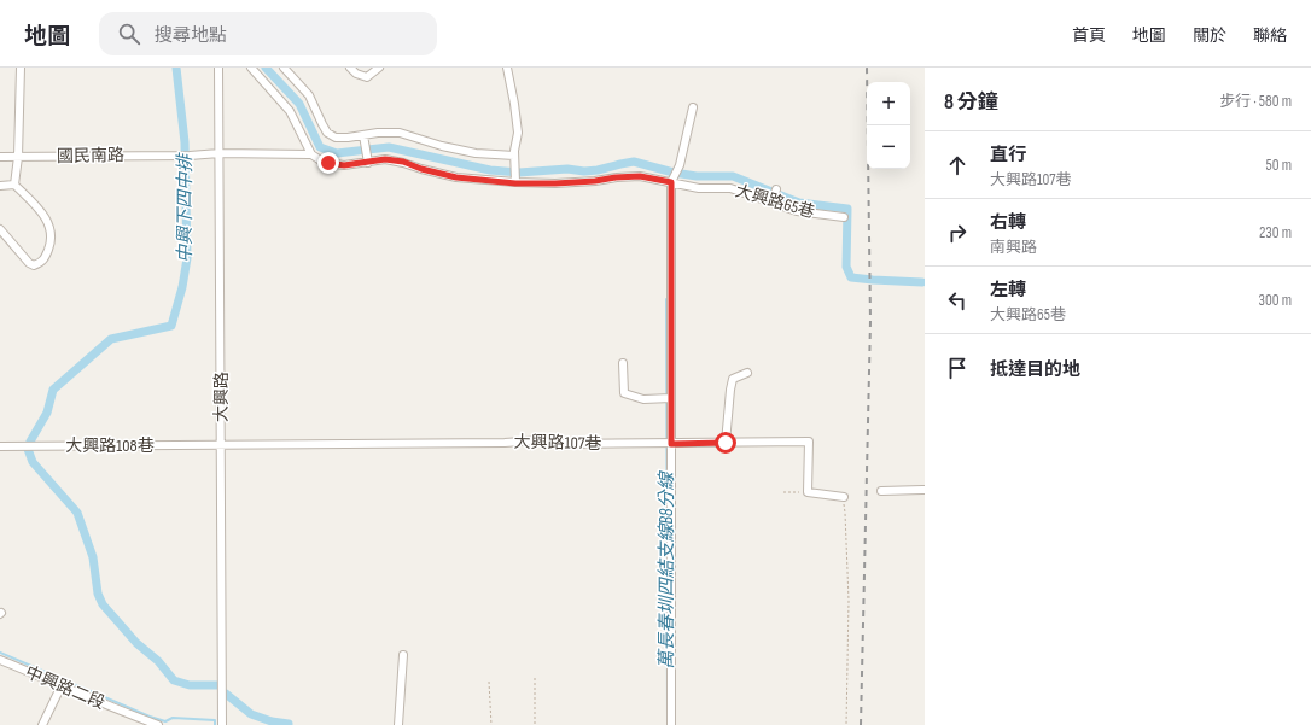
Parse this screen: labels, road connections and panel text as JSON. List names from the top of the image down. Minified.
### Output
{"streets":{"street":["國民南路","大興路65巷","大興路","大興路107巷","大興路108巷","中興路二段"]},"crossings":[["國民南路","大興路65巷"],["國民南路","大興路"],["大興路65巷","大興路"],["大興路","大興路107巷"],["大興路","大興路108巷"],["大興路107巷","大興路108巷"]],"water":["中興下四中排","萬長春圳四結支線B8分線"],"page":{"header":"地圖","search":"搜尋地點","nav":["首頁","地圖","關於","聯絡"],"heading":["8 分鐘","步行 · 580 m"],"map_buttons":["+","−"],"list":[["直行","大興路107巷","50 m"],["右轉","南興路","230 m"],["左轉","大興路65巷","300 m"],"抵達目的地"]}}
